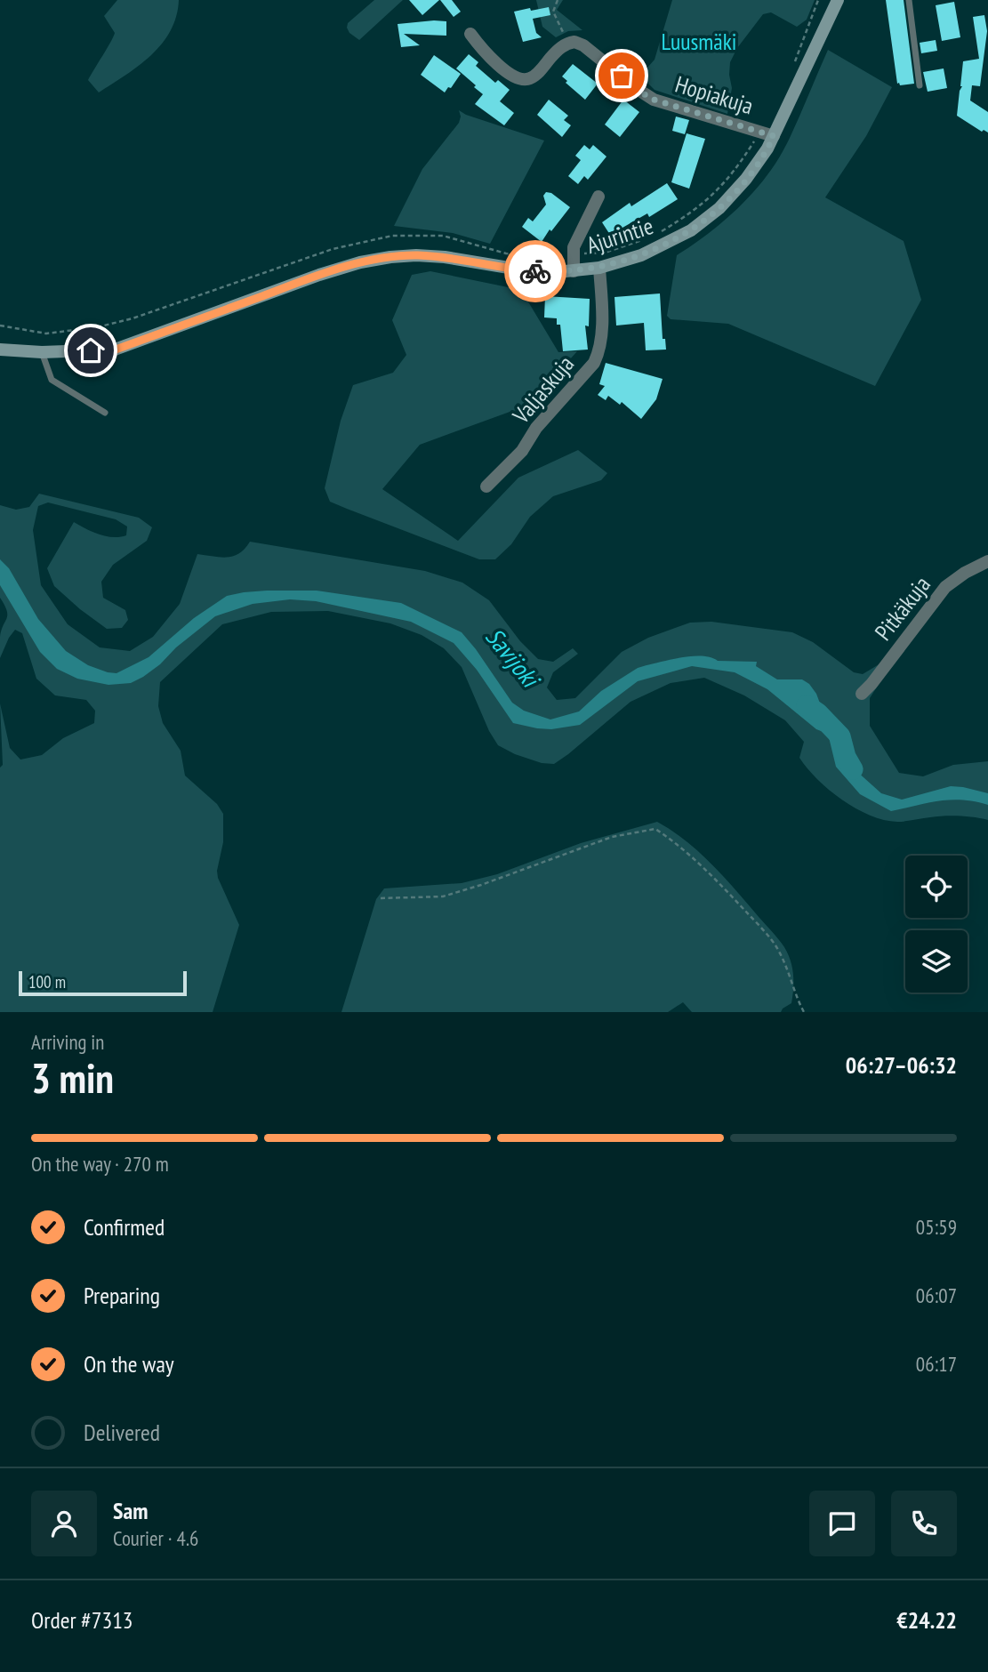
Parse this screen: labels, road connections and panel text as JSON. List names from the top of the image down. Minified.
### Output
{"streets":{"street":["Hopiakuja","Ajurintie","Valjaskuja","Pitkäkuja"]},"crossings":[["Hopiakuja","Ajurintie"],["Ajurintie","Valjaskuja"]],"water":["Savijoki"],"parks":["Luusmäki"],"scale_bar":"100 m","page":{"scale":"100 m","heading":["3 min","Arriving in","06:27–06:32"],"panel":["Sam","Courier · 4.6","Order #7313","€24.22"],"bar":"On the way · 270 m","list":[["Confirmed","05:59"],["Preparing","06:07"],["On the way","06:17"],"Delivered"]}}
